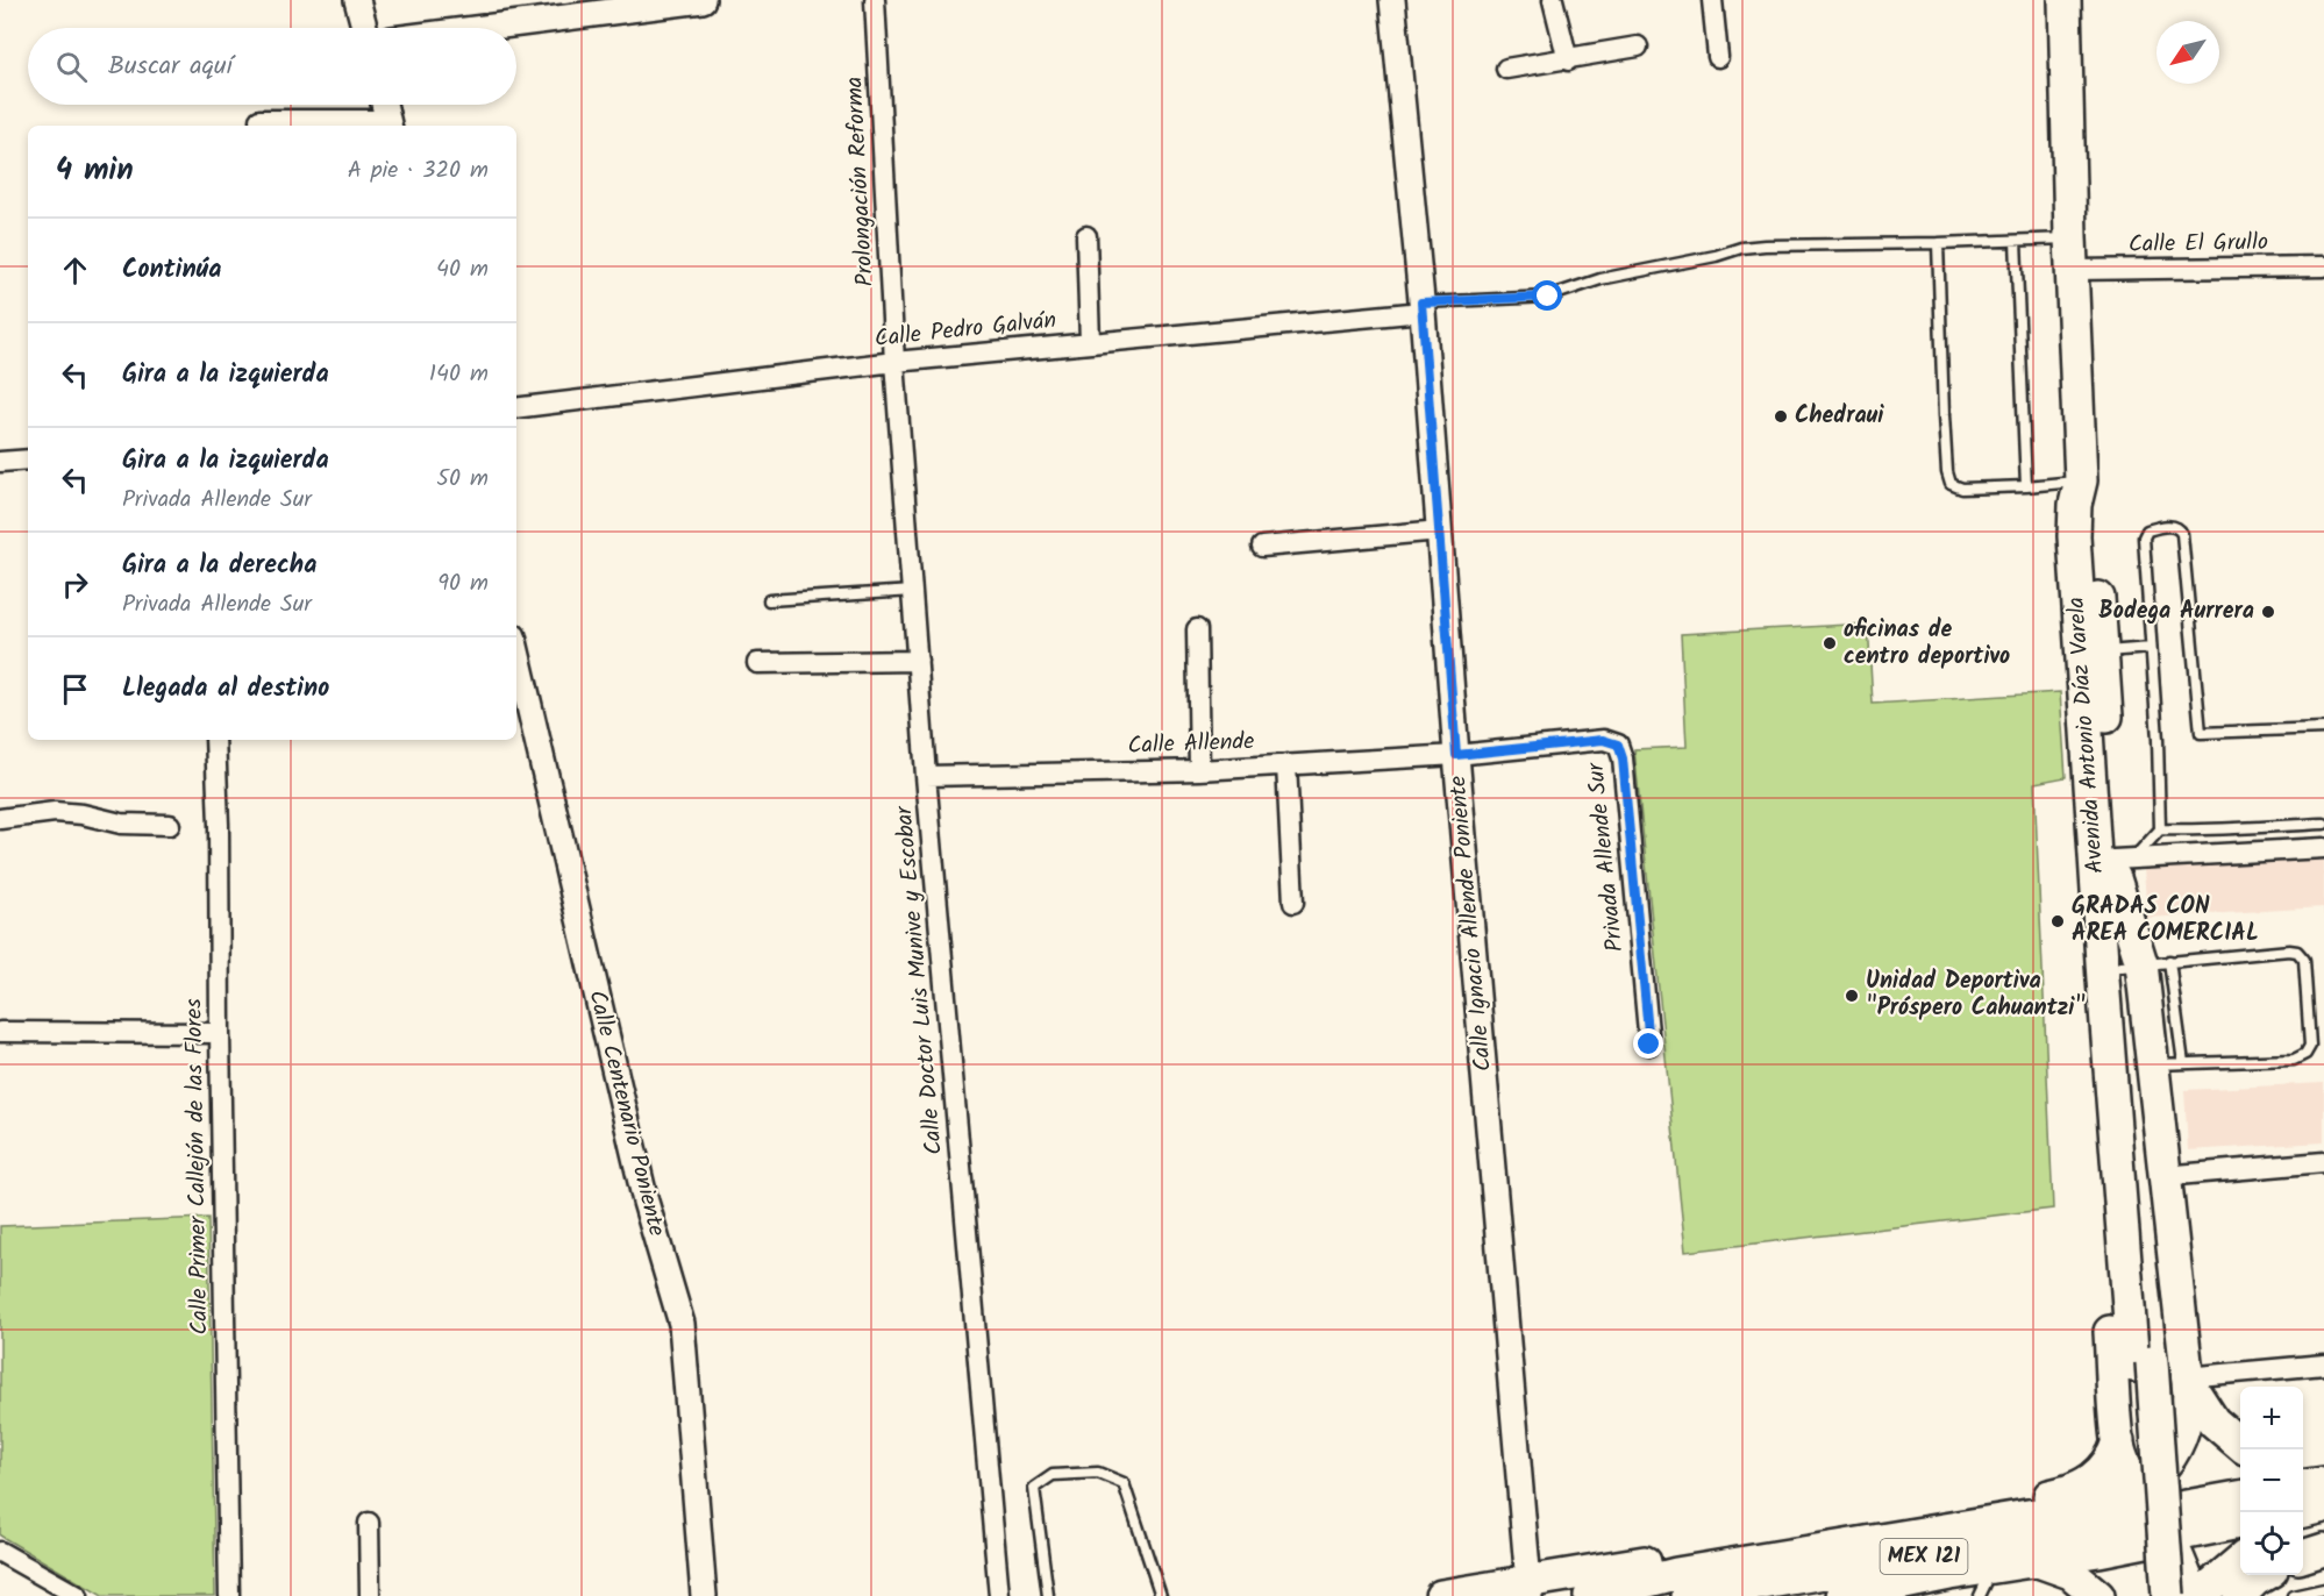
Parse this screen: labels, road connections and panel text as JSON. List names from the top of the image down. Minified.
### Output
{"streets":{"main road":["Avenida Antonio Díaz Varela","MEX 121"],"street":["Prolongación Reforma","Calle El Grullo","Calle Pedro Galván","Calle Allende","Privada Allende Sur","Calle Ignacio Allende Poniente","Calle Doctor Luis Munive y Escobar","Calle Centenario Poniente","Calle Primer Callejón de las Flores"]},"crossings":[["Prolongación Reforma","Calle Pedro Galván"],["Prolongación Reforma","Calle Doctor Luis Munive y Escobar"],["Calle El Grullo","Avenida Antonio Díaz Varela"],["Calle Pedro Galván","Calle Ignacio Allende Poniente"],["Calle Pedro Galván","Calle Doctor Luis Munive y Escobar"],["Calle Allende","Privada Allende Sur"],["Calle Allende","Calle Ignacio Allende Poniente"],["Calle Allende","Calle Doctor Luis Munive y Escobar"],["Privada Allende Sur","Calle Ignacio Allende Poniente"]],"places":["Chedraui","Bodega Aurrera","oficinas de centro deportivo","GRADAS CON AREA COMERCIAL","Unidad Deportiva \"Próspero Cahuantzi\""],"north":"bottom left","page":{"search":"Buscar aquí","heading":["4 min","A pie · 320 m"],"list":[["Continúa","40 m"],["Gira a la izquierda","140 m"],["Gira a la izquierda","Privada Allende Sur","50 m"],["Gira a la derecha","Privada Allende Sur","90 m"],"Llegada al destino"],"map_buttons":["+","−"]}}
